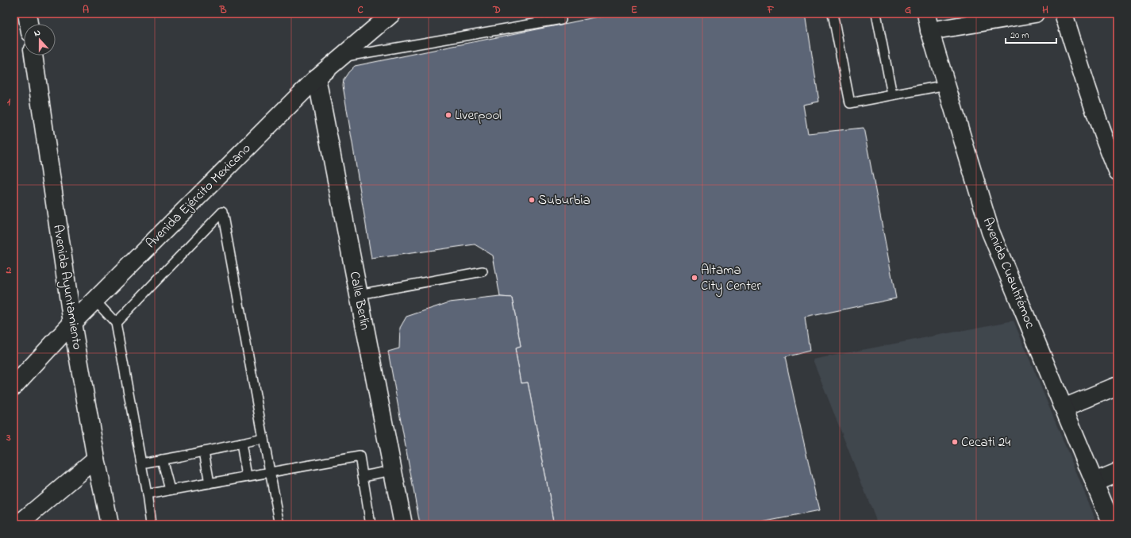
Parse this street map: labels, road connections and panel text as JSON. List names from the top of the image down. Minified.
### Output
{"streets":{"street":["Avenida Ejército Mexicano","Avenida Cuauhtémoc","Avenida Ayuntamiento","Calle Berlín"]},"crossings":[["Avenida Ejército Mexicano","Avenida Ayuntamiento"],["Avenida Ejército Mexicano","Calle Berlín"]],"places":["Liverpool","Suburbia","Altama City Center","Cecati 24"],"scale_bar":"20 m","north":"top","grid":{"columns":["A","B","C","D","E","F","G","H"],"rows":["1","2","3"]}}
